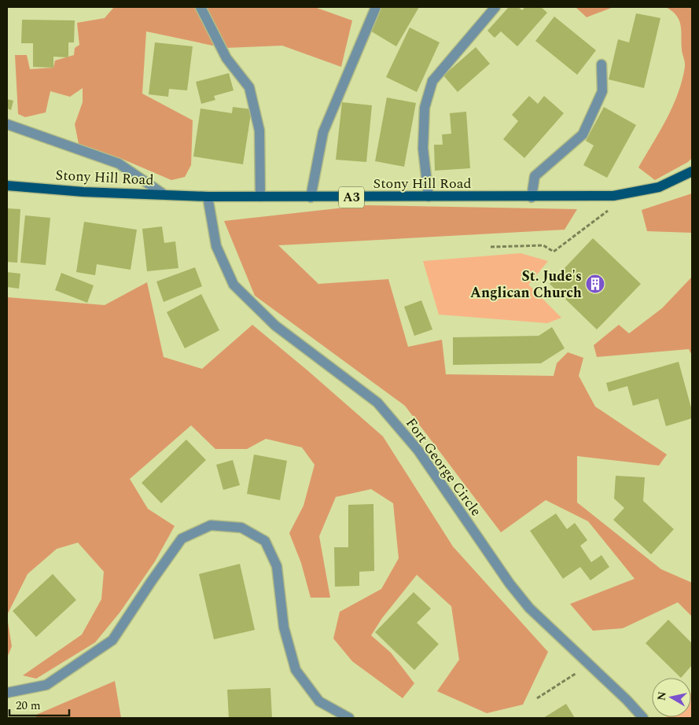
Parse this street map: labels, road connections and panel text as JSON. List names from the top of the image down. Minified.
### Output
{"streets":{"main road":["Stony Hill Road","A3"],"street":["Fort George Circle"]},"crossings":[["Stony Hill Road","Fort George Circle"]],"places":{"building":["St. Jude's Anglican Church"]},"scale_bar":"20 m","north":"left"}
